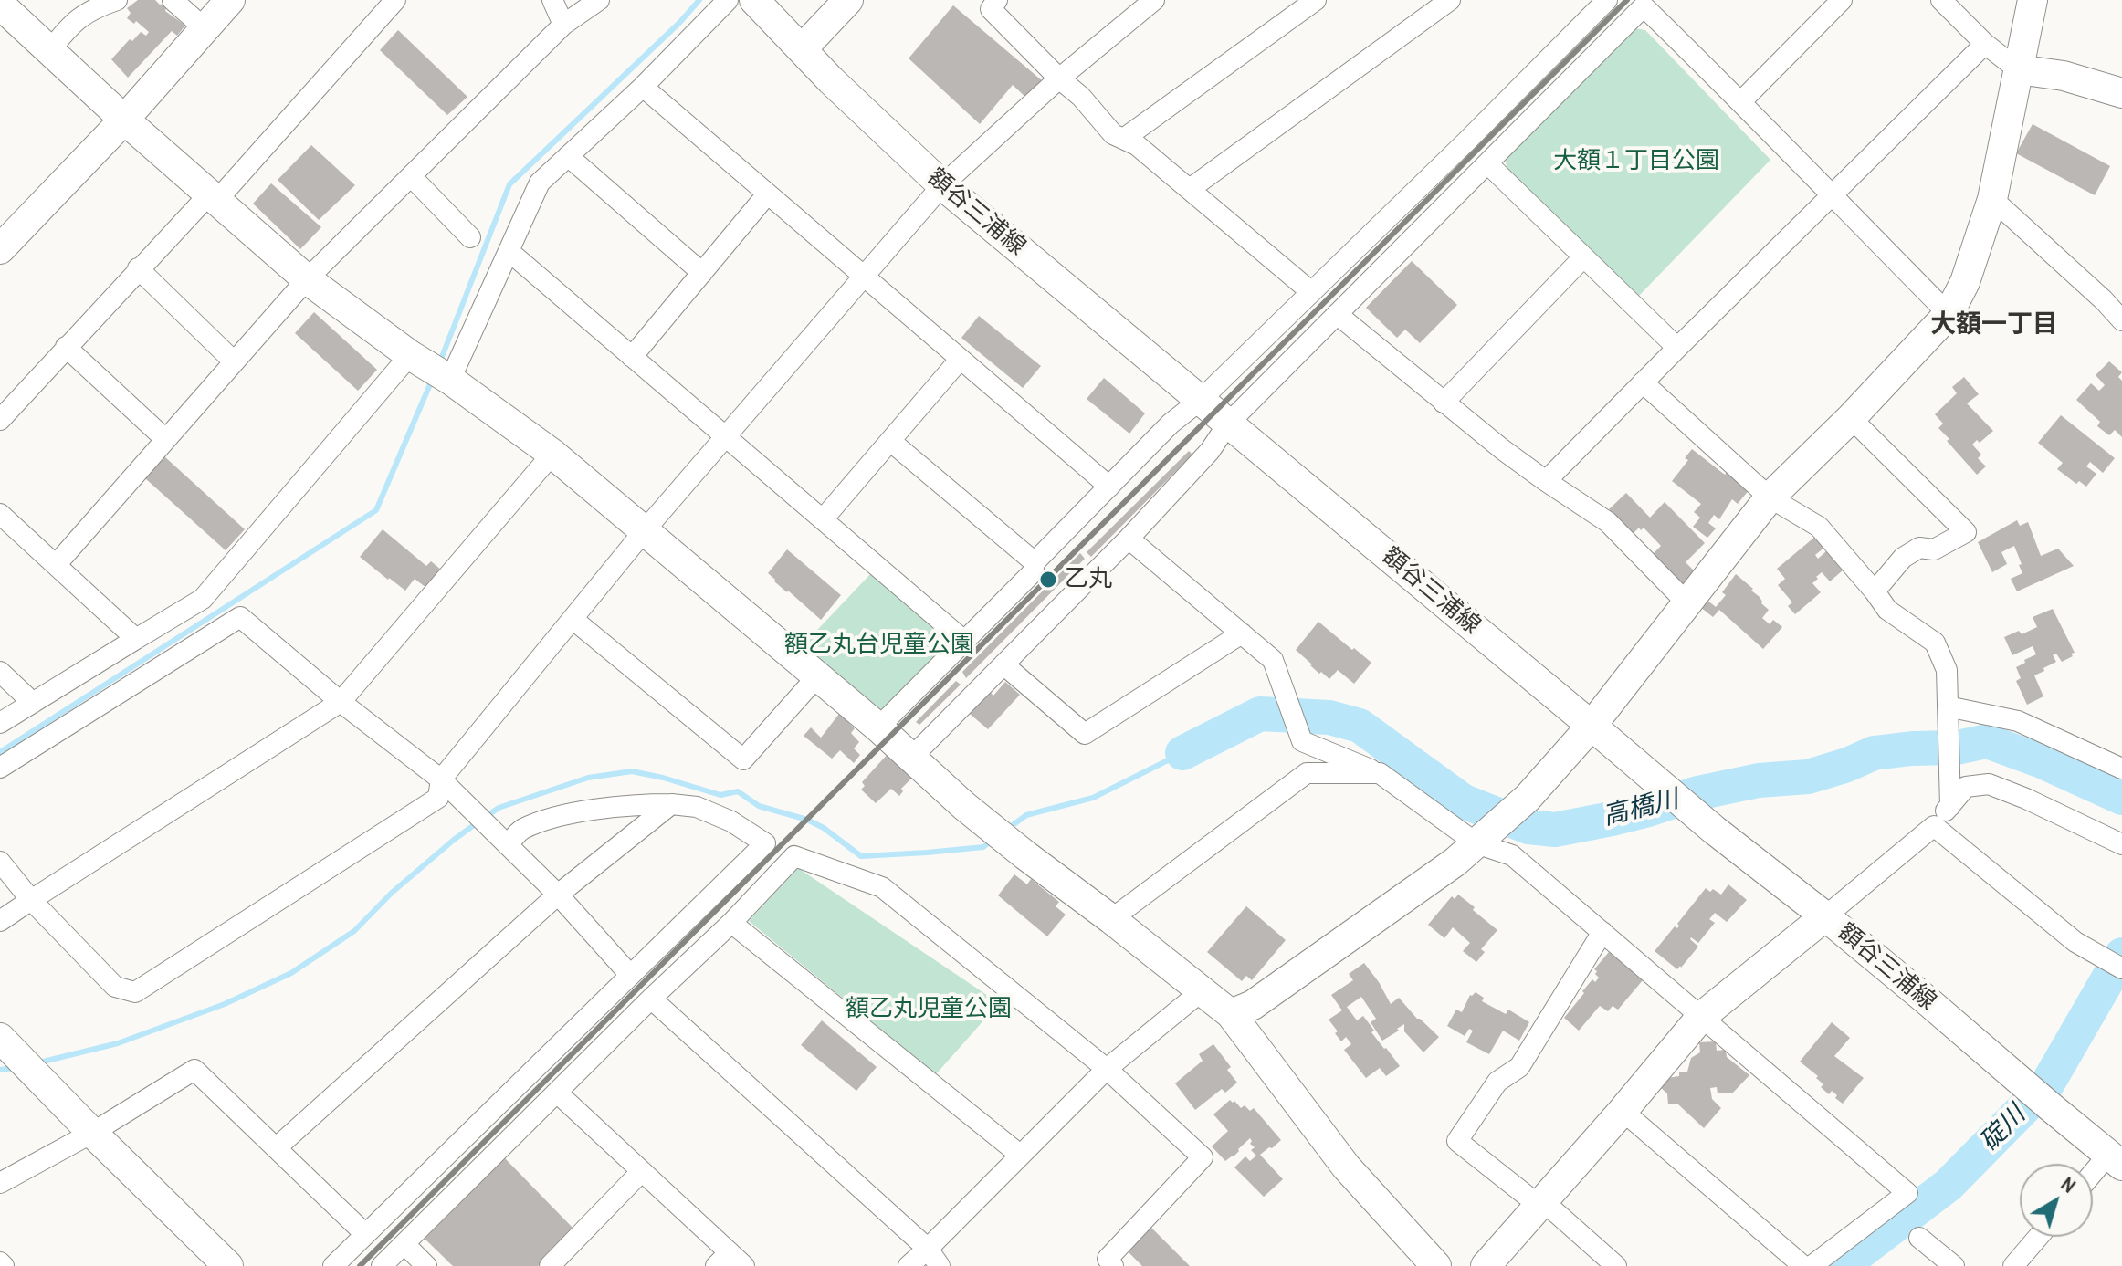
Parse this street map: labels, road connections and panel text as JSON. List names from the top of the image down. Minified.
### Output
{"streets":{"street":["額谷三浦線"]},"districts":["大額一丁目"],"water":["高橋川","碇川"],"parks":["大額１丁目公園","額乙丸台児童公園","額乙丸児童公園"],"places":["乙丸"],"north":"top right"}
